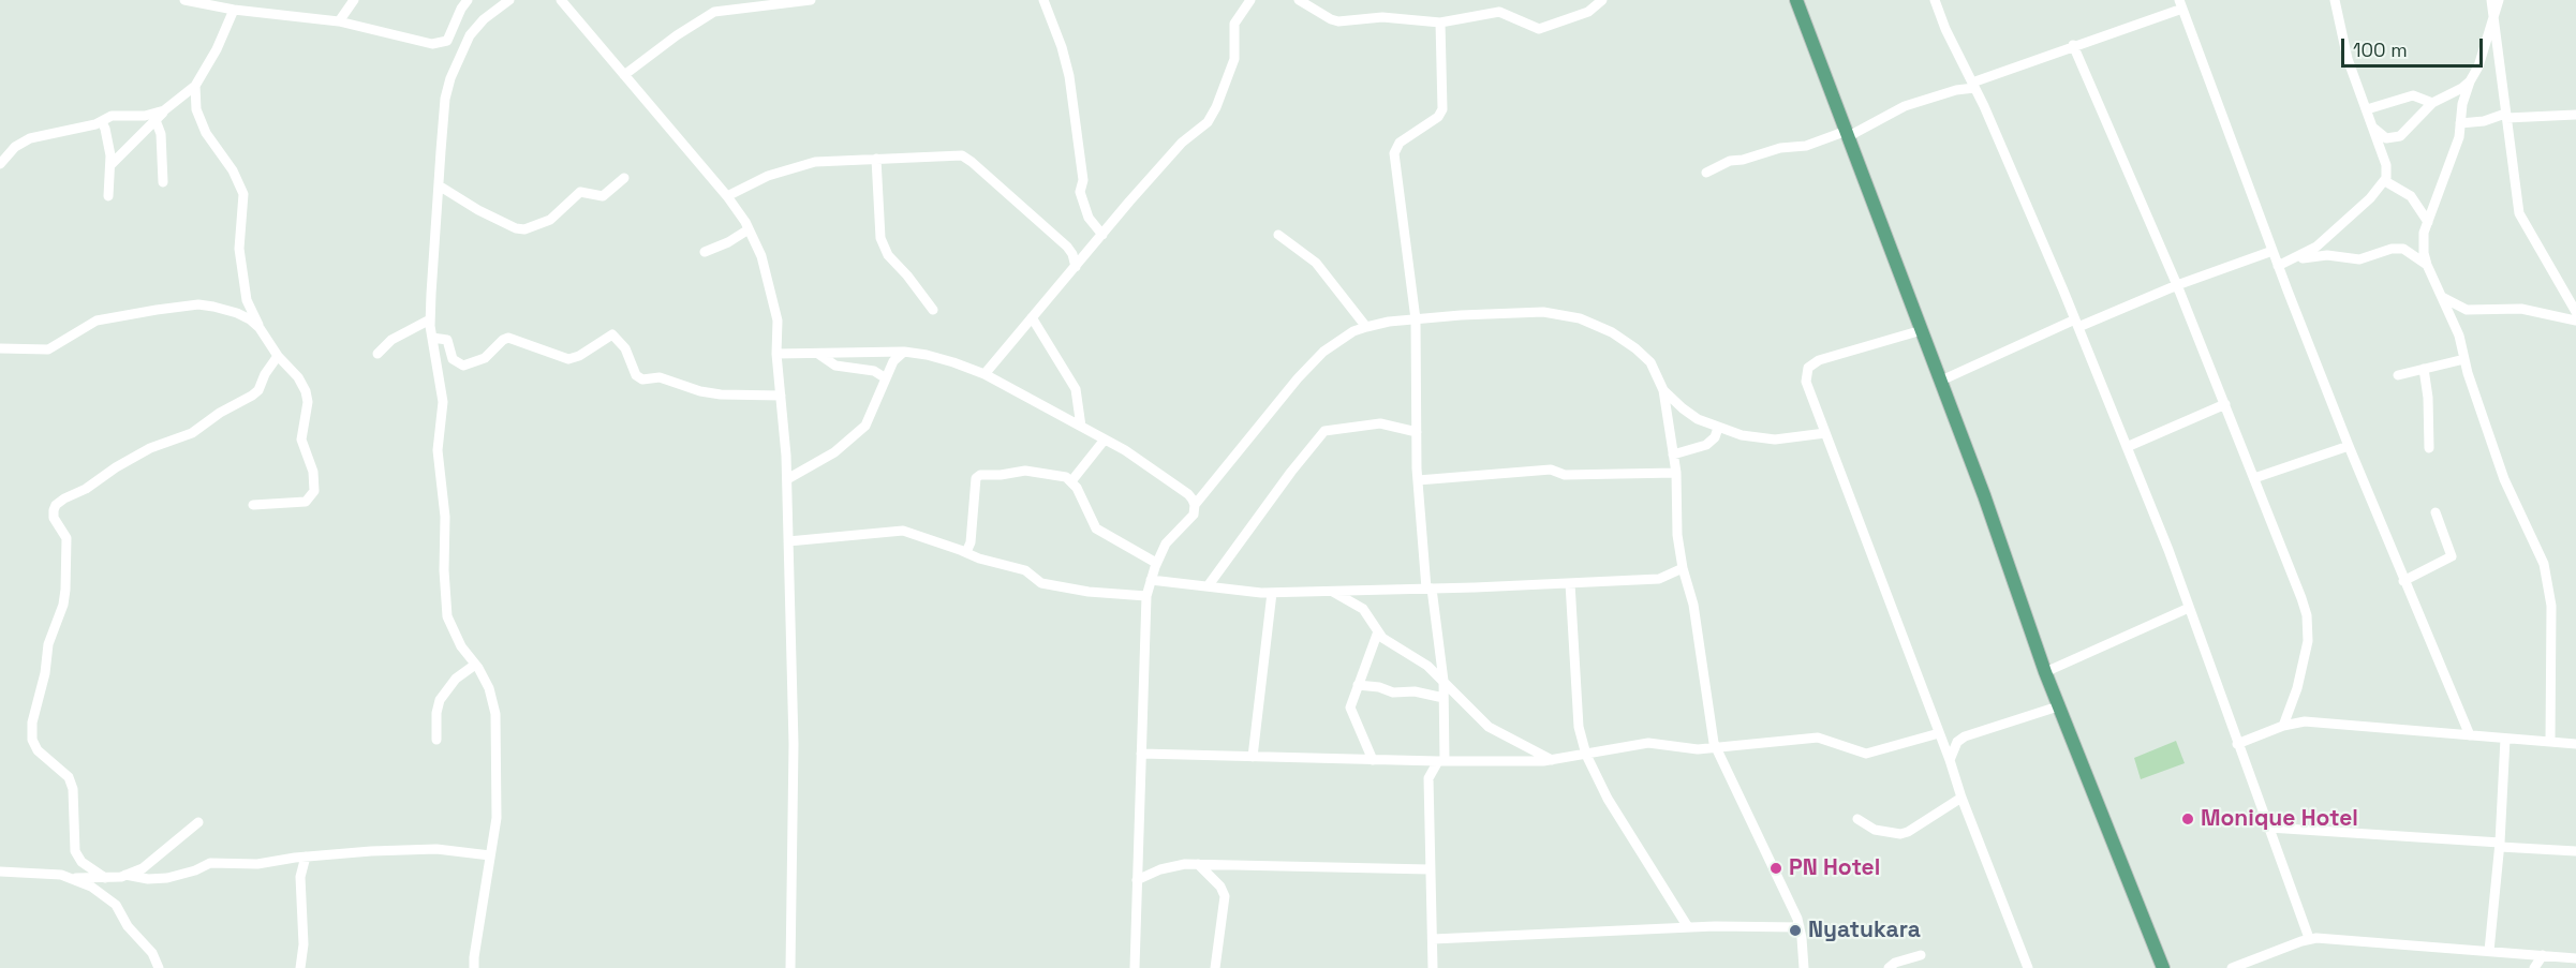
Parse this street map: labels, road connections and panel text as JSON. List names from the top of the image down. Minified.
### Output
{"places":["Monique Hotel","PN Hotel","Nyatukara"],"scale_bar":"100 m"}
